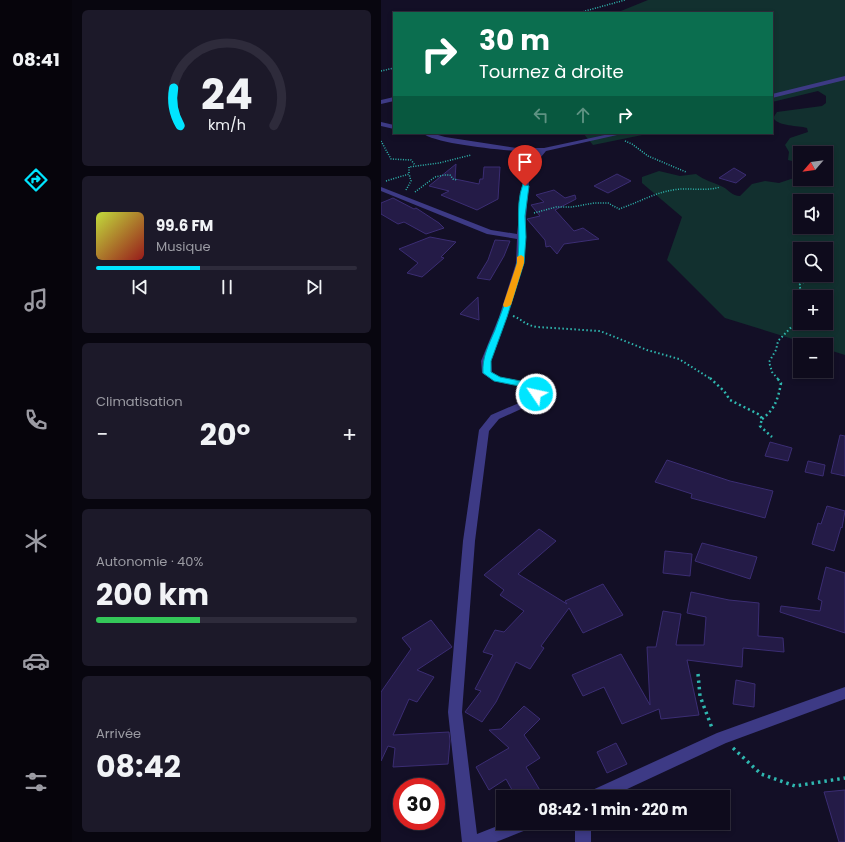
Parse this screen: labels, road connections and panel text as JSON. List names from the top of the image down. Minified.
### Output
{"north":"bottom left","page":{"tabs":"08:41","turn":["30 m","Tournez à droite"],"map_buttons":["+","−"],"song":["99.6 FM","Musique"],"tile":["Climatisation",["Autonomie · 40%","200 km"],["Arrivée","08:42"]],"heat":["−","20°","+"],"limit":"30","trip":"08:42 · 1 min · 220 m","gauge":["24","km/h"]}}
